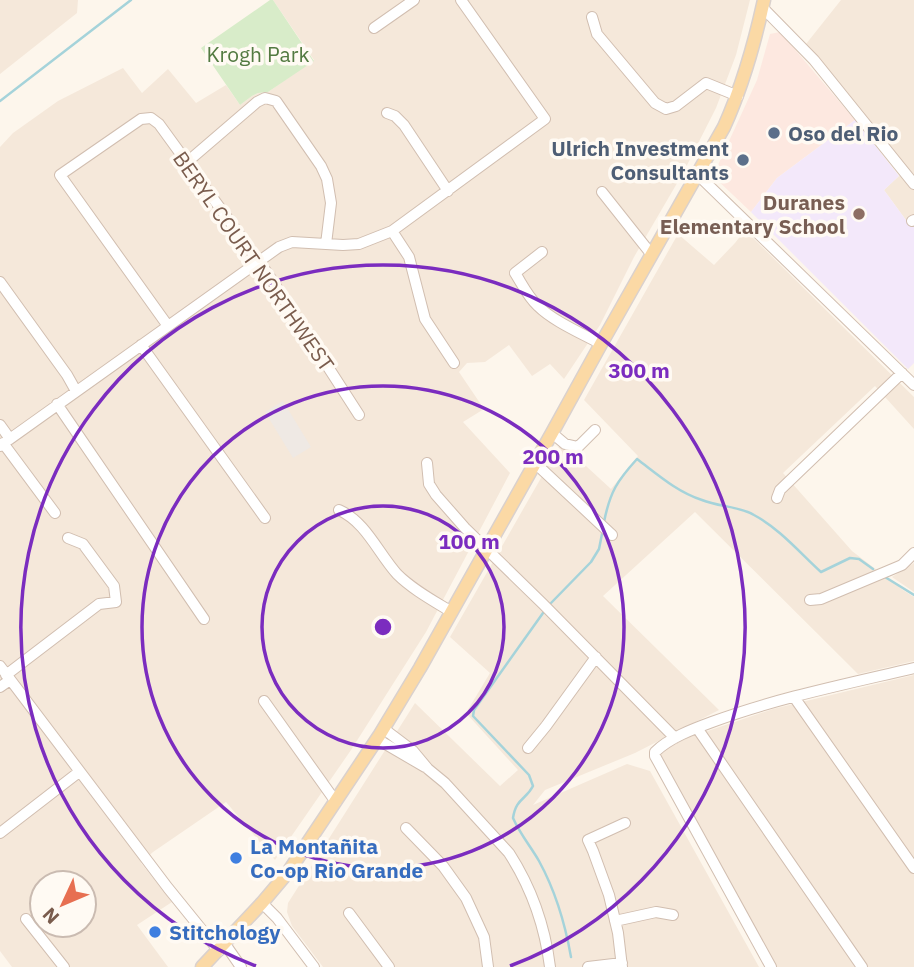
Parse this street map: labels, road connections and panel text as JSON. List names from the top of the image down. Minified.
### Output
{"streets":{"street":["BERYL COURT NORTHWEST"]},"parks":["Krogh Park"],"places":["Oso del Rio","Ulrich Investment Consultants","Duranes Elementary School","La Montañita Co-op Rio Grande","Stitchology"],"north":"bottom left","rings":["300 m","200 m","100 m"]}
